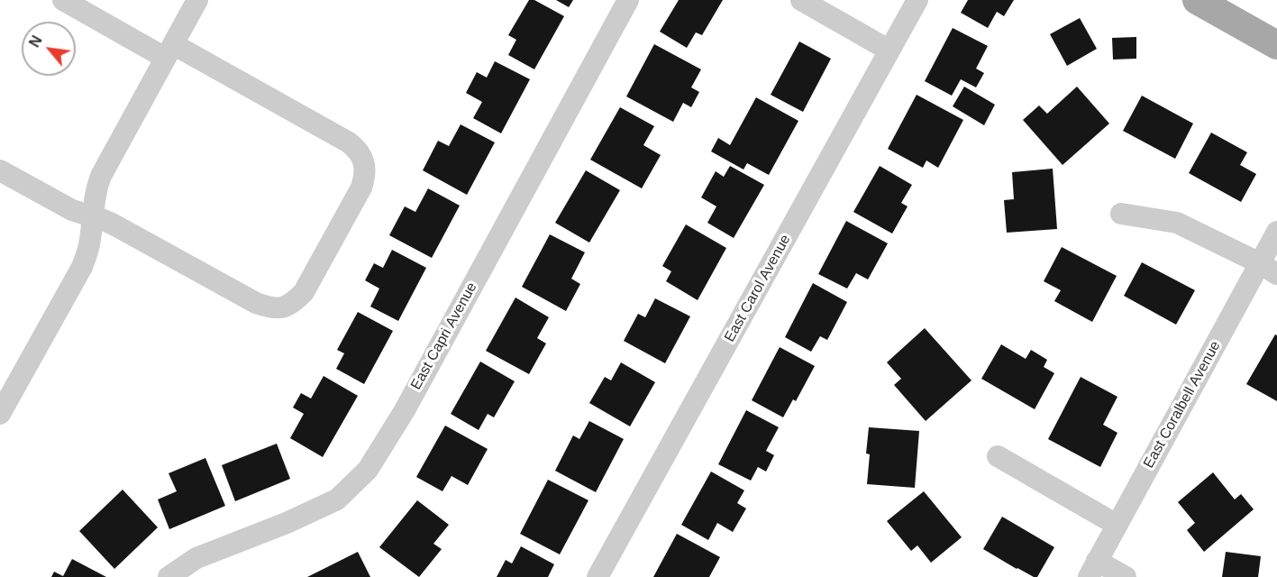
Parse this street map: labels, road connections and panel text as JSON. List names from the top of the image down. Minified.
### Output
{"streets":{"street":["East Carol Avenue","East Capri Avenue","East Coralbell Avenue"]},"north":"top left"}
